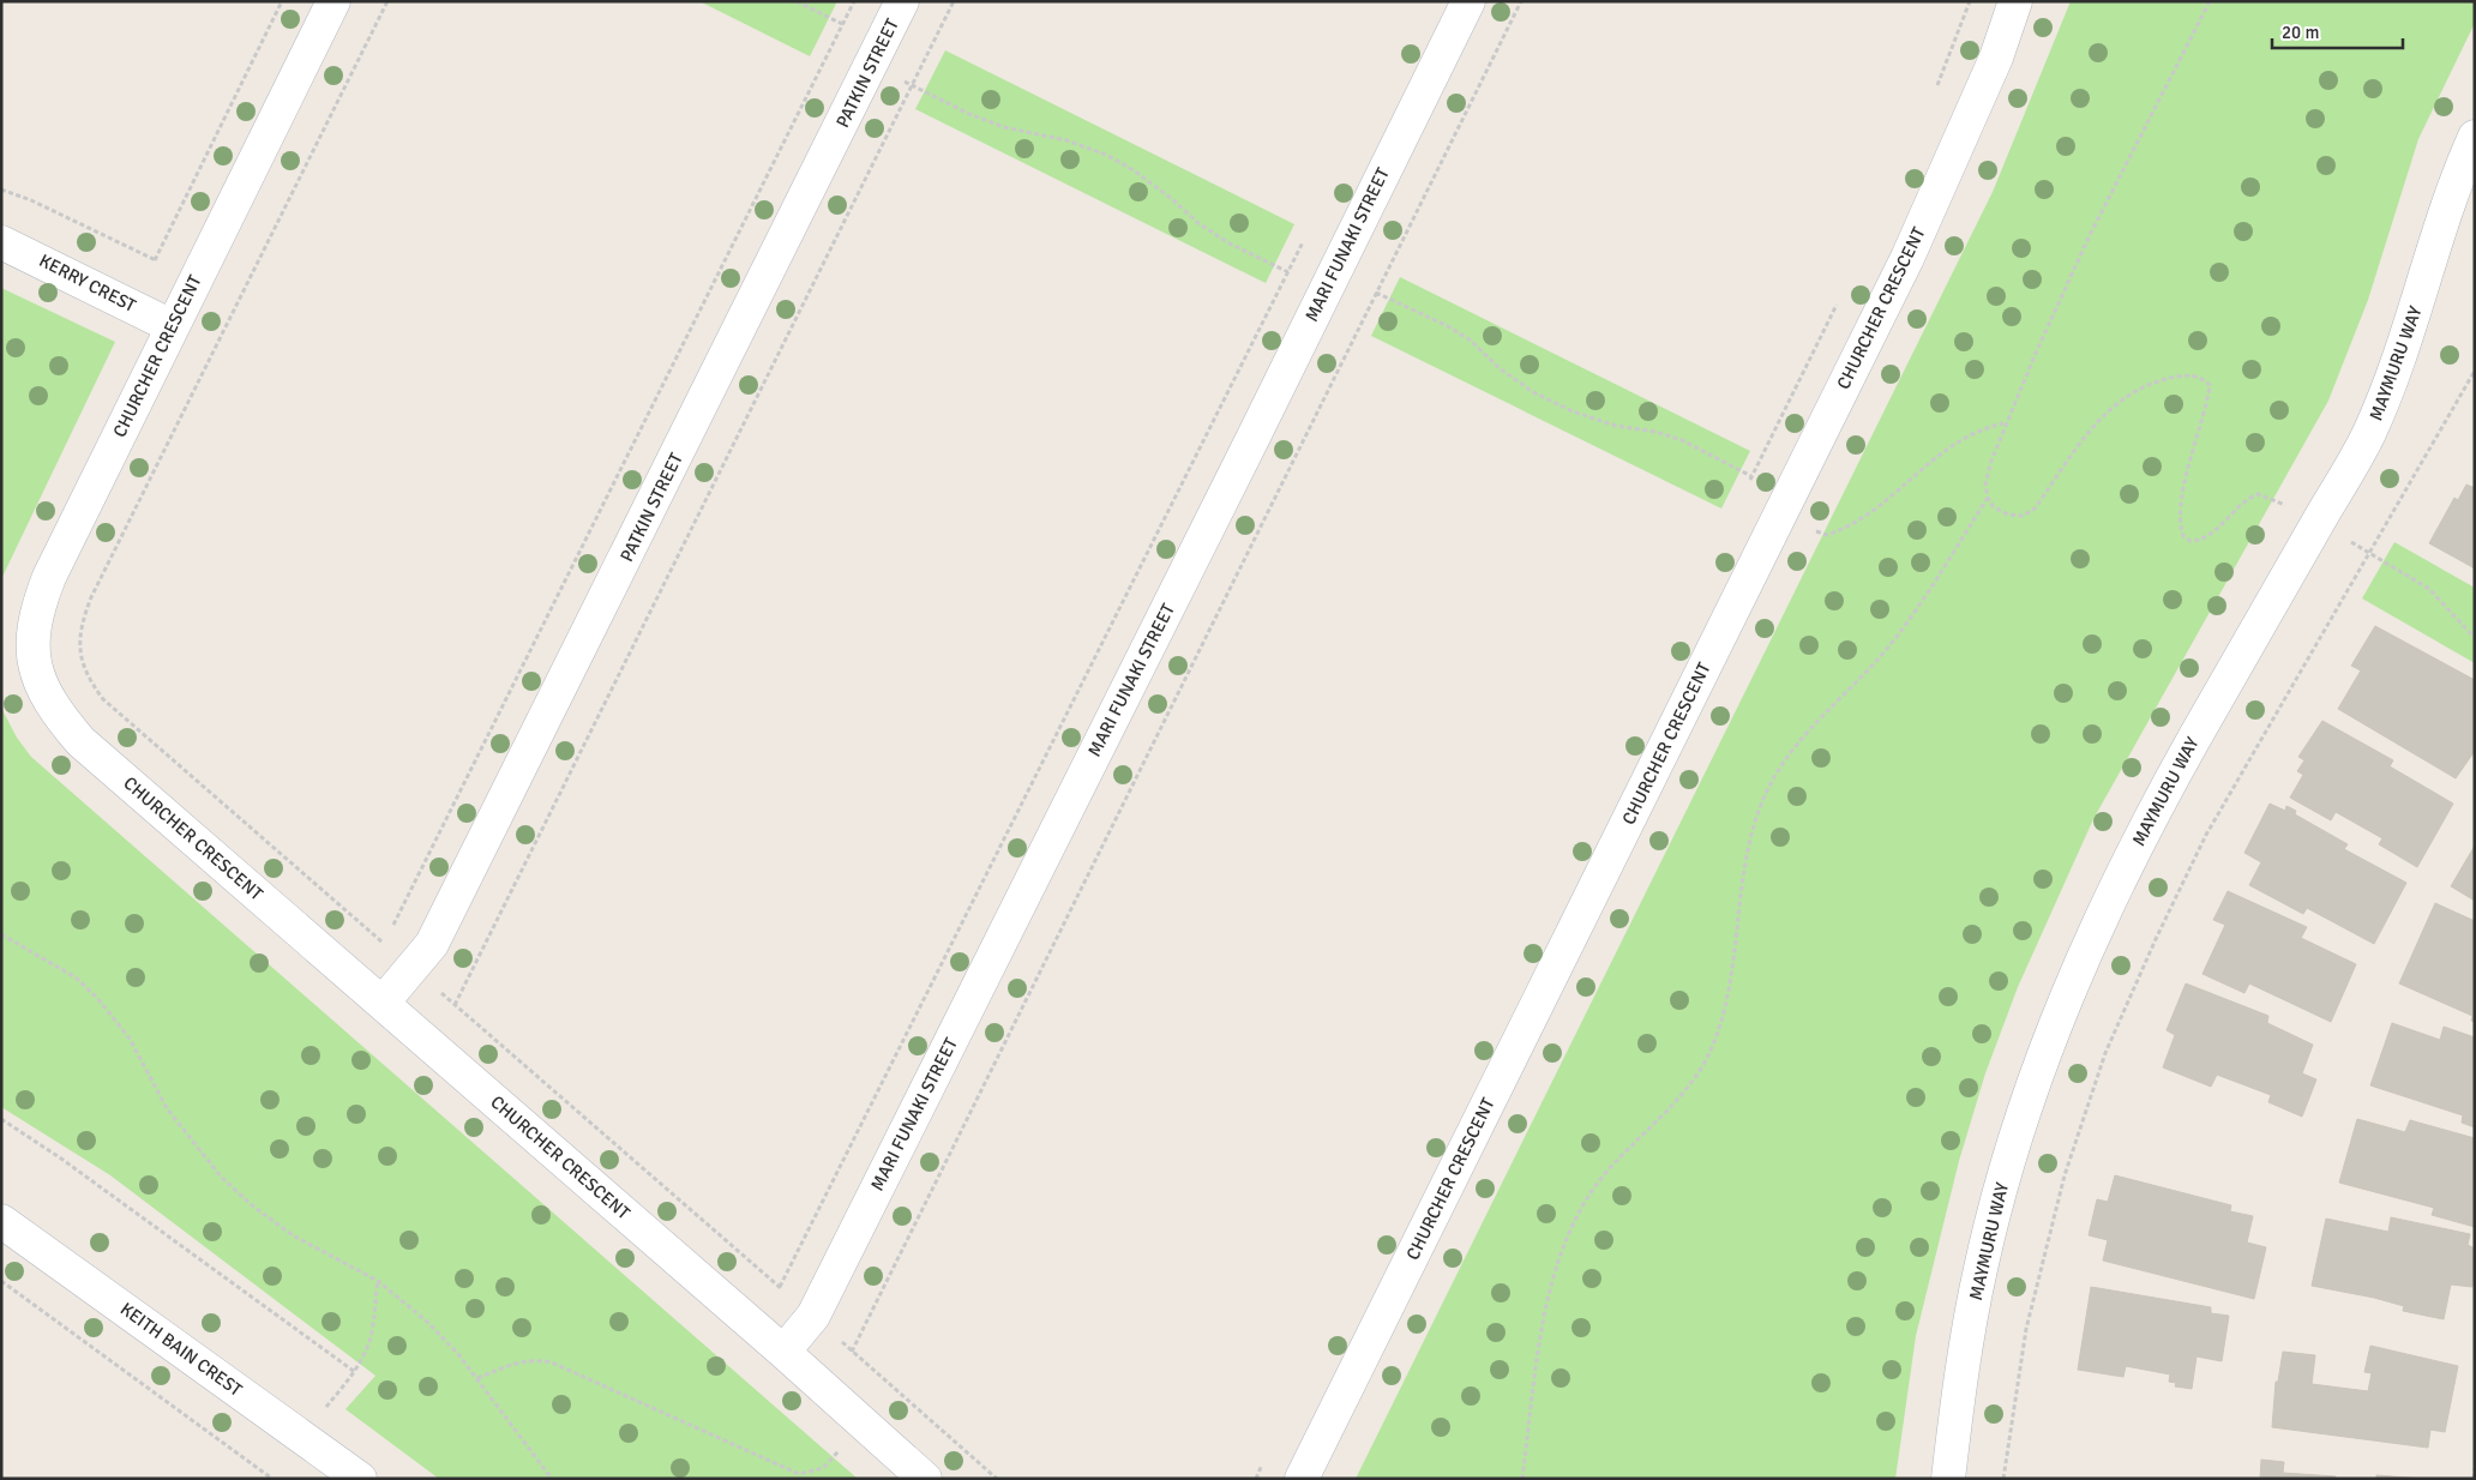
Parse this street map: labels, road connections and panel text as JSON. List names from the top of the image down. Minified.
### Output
{"streets":{"street":["PATKIN STREET","MARI FUNAKI STREET","KERRY CREST","CHURCHER CRESCENT","MAYMURU WAY","KEITH BAIN CREST"]},"crossings":[["PATKIN STREET","CHURCHER CRESCENT"],["MARI FUNAKI STREET","CHURCHER CRESCENT"],["KERRY CREST","CHURCHER CRESCENT"]],"scale_bar":"20 m"}
